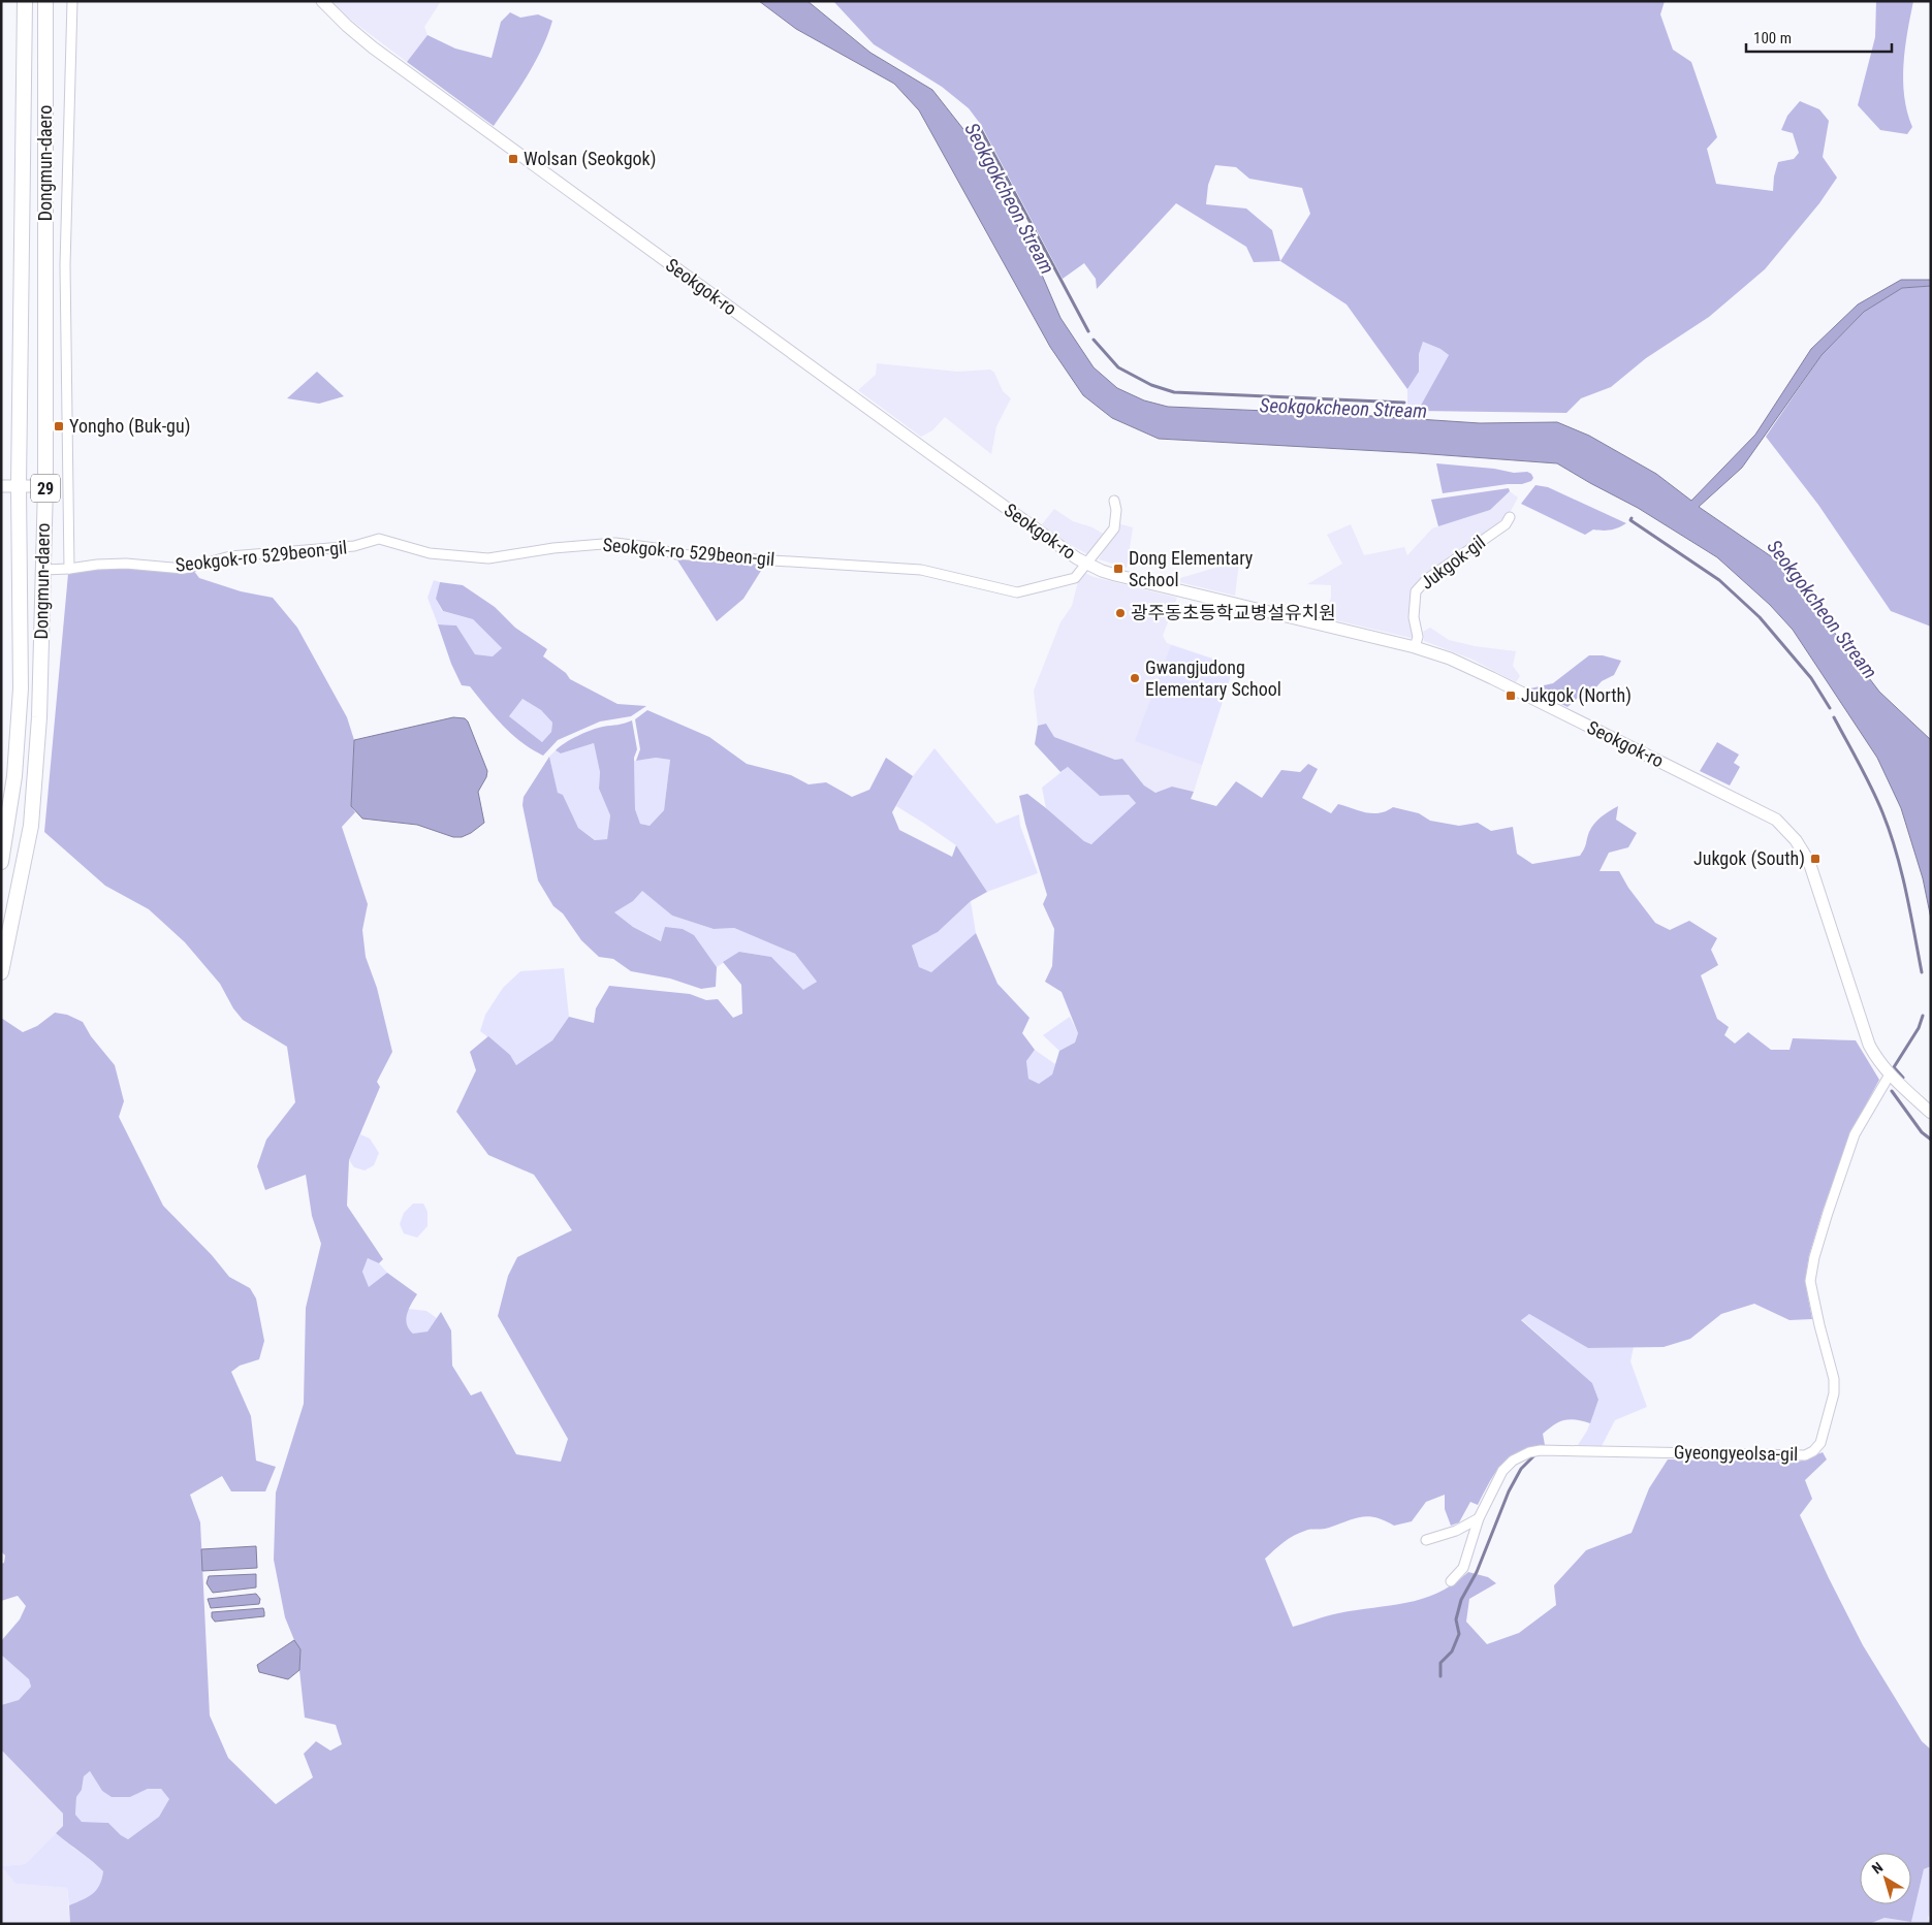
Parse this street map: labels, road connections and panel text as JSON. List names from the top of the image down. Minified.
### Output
{"streets":{"main road":["Dongmun-daero","29"],"street":["Seokgok-ro","Seokgok-ro 529beon-gil","Jukgok-gil","Gyeongyeolsa-gil"]},"crossings":[["Dongmun-daero","Seokgok-ro 529beon-gil"],["Seokgok-ro","Seokgok-ro 529beon-gil"],["Seokgok-ro","Jukgok-gil"],["Seokgok-ro","Gyeongyeolsa-gil"]],"water":["Seokgokcheon Stream"],"places":{"transit":["Wolsan (Seokgok)","Yongho (Buk-gu)","Dong Elementary School","Jukgok (North)","Jukgok (South)"],"other":["광주동초등학교병설유치원","Gwangjudong Elementary School"]},"scale_bar":"100 m","north":"top left"}
